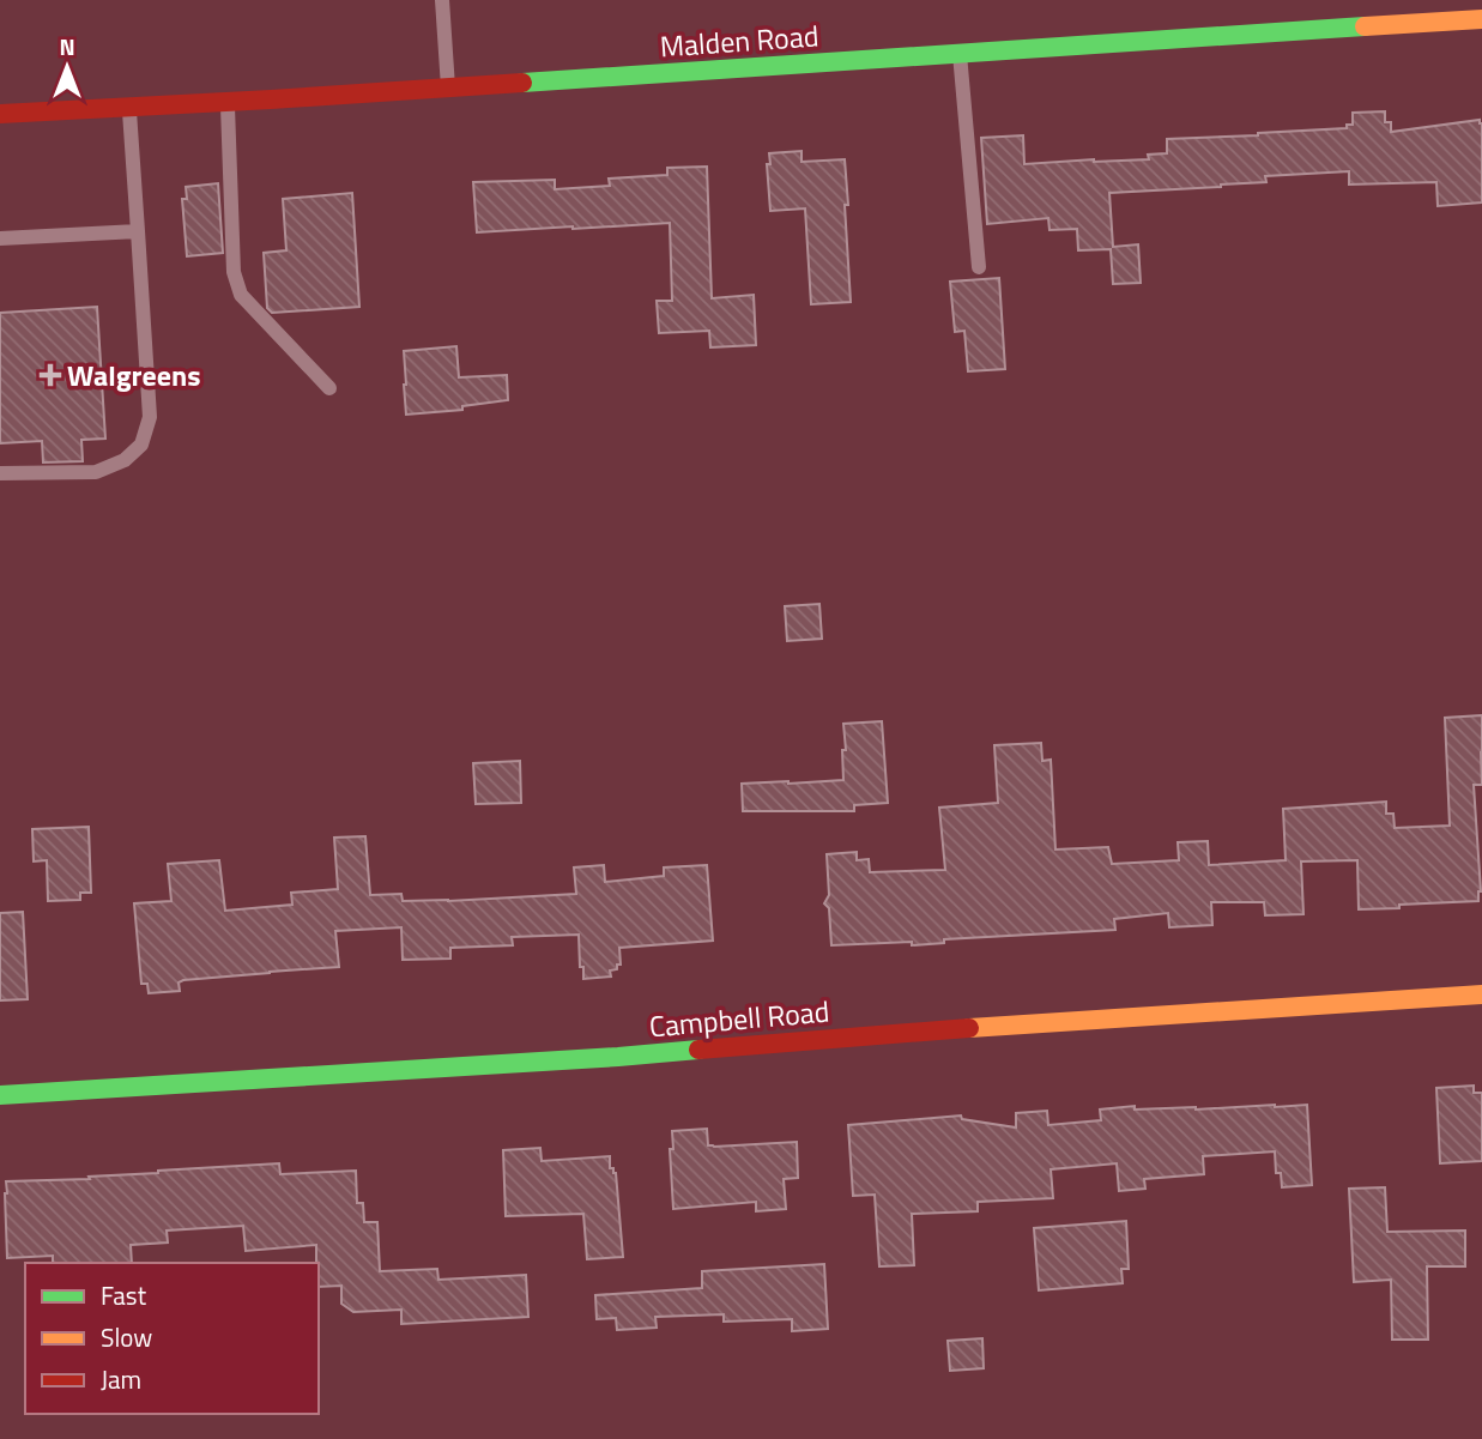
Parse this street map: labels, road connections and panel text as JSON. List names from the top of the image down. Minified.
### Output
{"streets":{"street":["Malden Road","Campbell Road"]},"places":{"health":["Walgreens"]},"legend":["Fast","Slow","Jam"],"north":"top"}
